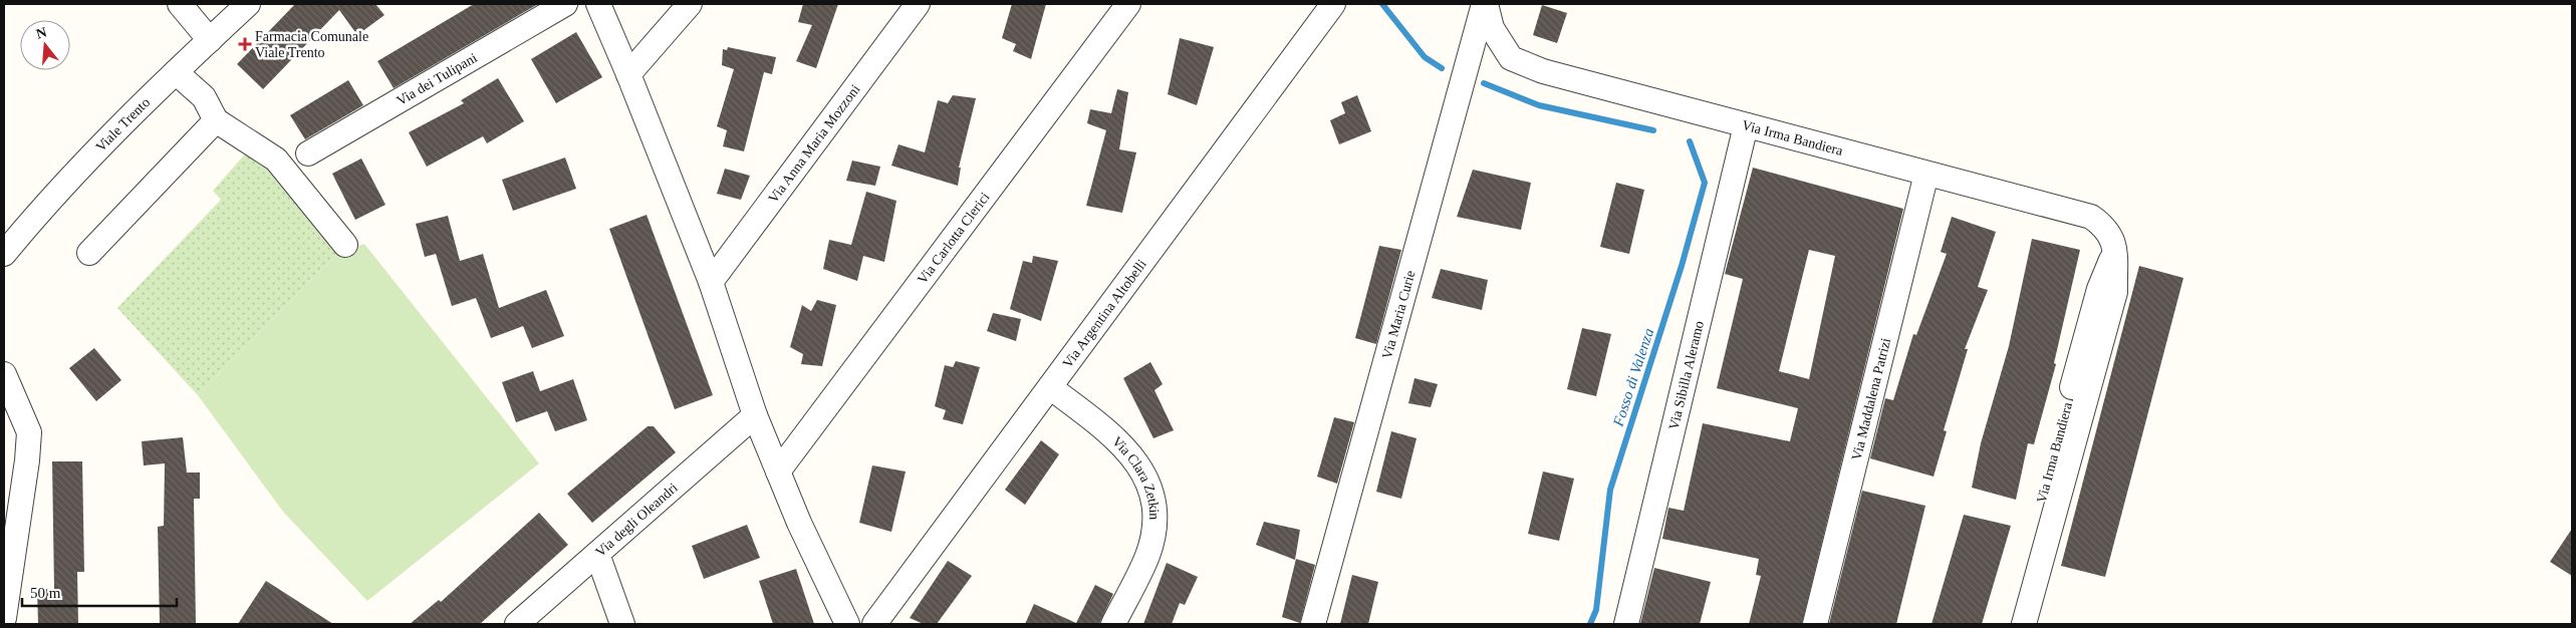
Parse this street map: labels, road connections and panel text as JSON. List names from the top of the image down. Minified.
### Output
{"streets":{"street":["Via dei Tulipani","Viale Trento","Via Irma Bandiera","Via Anna Maria Mozzoni","Via Carlotta Clerici","Via Argentina Altobelli","Via Maria Curie","Via Sibilla Aleramo","Via Maddalena Patrizi","Via Clara Zetkin","Via degli Oleandri"]},"crossings":[["Via Irma Bandiera","Via Maria Curie"],["Via Irma Bandiera","Via Sibilla Aleramo"],["Via Irma Bandiera","Via Maddalena Patrizi"],["Via Argentina Altobelli","Via Clara Zetkin"]],"water":["Fosso di Valenza"],"places":{"health":["Farmacia Comunale Viale Trento"]},"scale_bar":"50 m","north":"top"}
